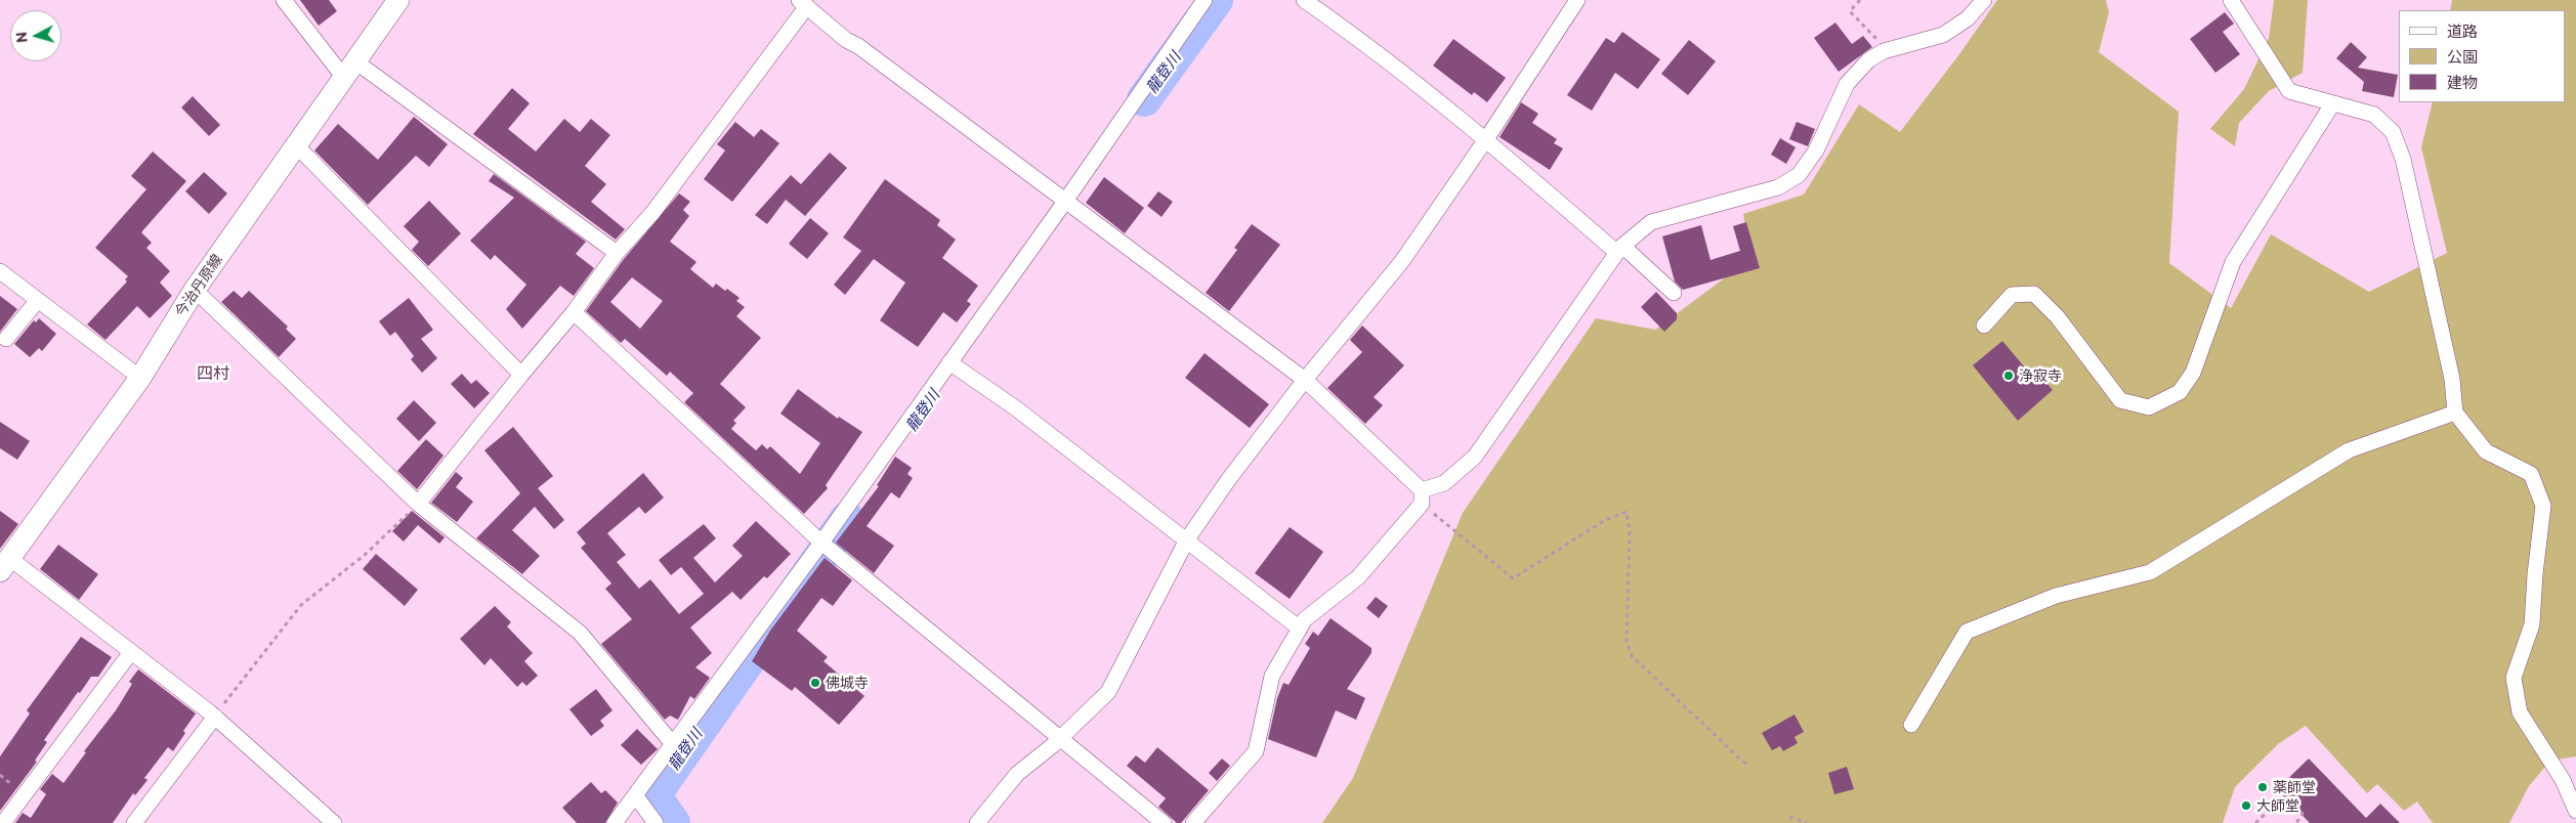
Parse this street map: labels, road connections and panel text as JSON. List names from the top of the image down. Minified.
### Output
{"streets":{"main road":["今治丹原線"]},"districts":["四村"],"water":["龍登川"],"places":["浄寂寺","佛城寺","薬師堂","大師堂"],"legend":["道路","公園","建物"],"north":"left"}
